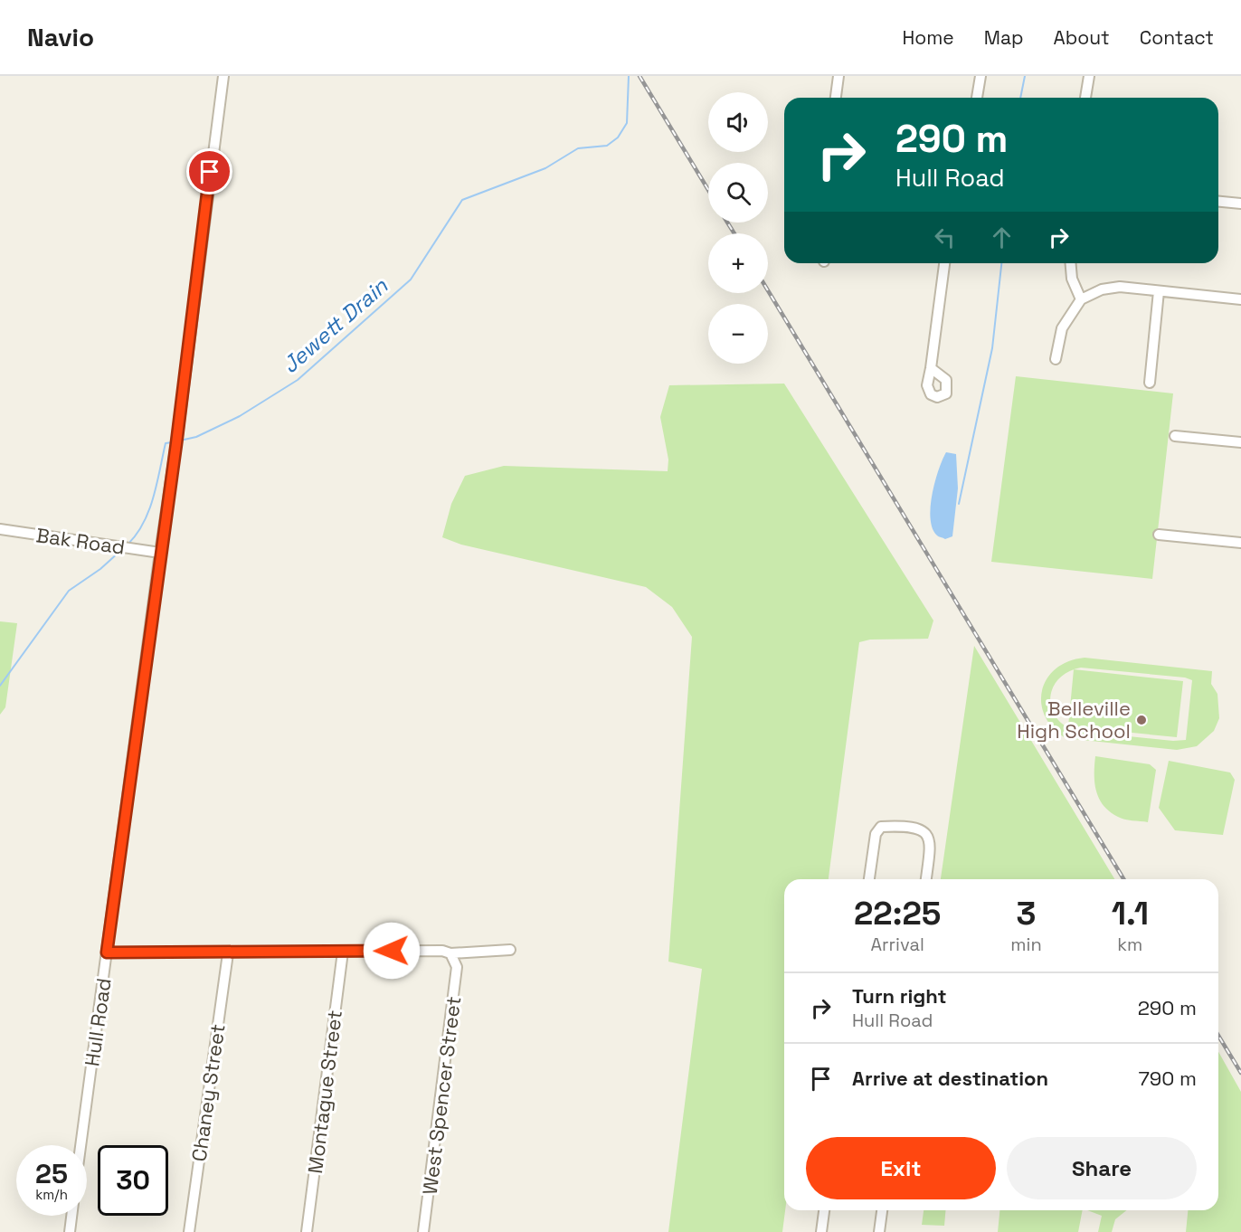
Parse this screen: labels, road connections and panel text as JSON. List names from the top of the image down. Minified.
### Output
{"streets":{"street":["Bak Road","Hull Road","Montague Street","Chaney Street","West Spencer Street"]},"crossings":[["Bak Road","Hull Road"]],"water":["Jewett Drain"],"places":["Belleville High School"],"page":{"header":"Navio","nav":["Home","Map","About","Contact"],"map_buttons":["+","−"],"turn":["290 m","Hull Road"],"eta":["22:25","Arrival","3","min","1.1","km"],"list":[{"name":"Turn right","note":"Hull Road","value":"290 m"},{"name":"Arrive at destination","value":"790 m"}],"buttons":["Exit","Share"],"speed":"25 km/h","limit":"30"}}
